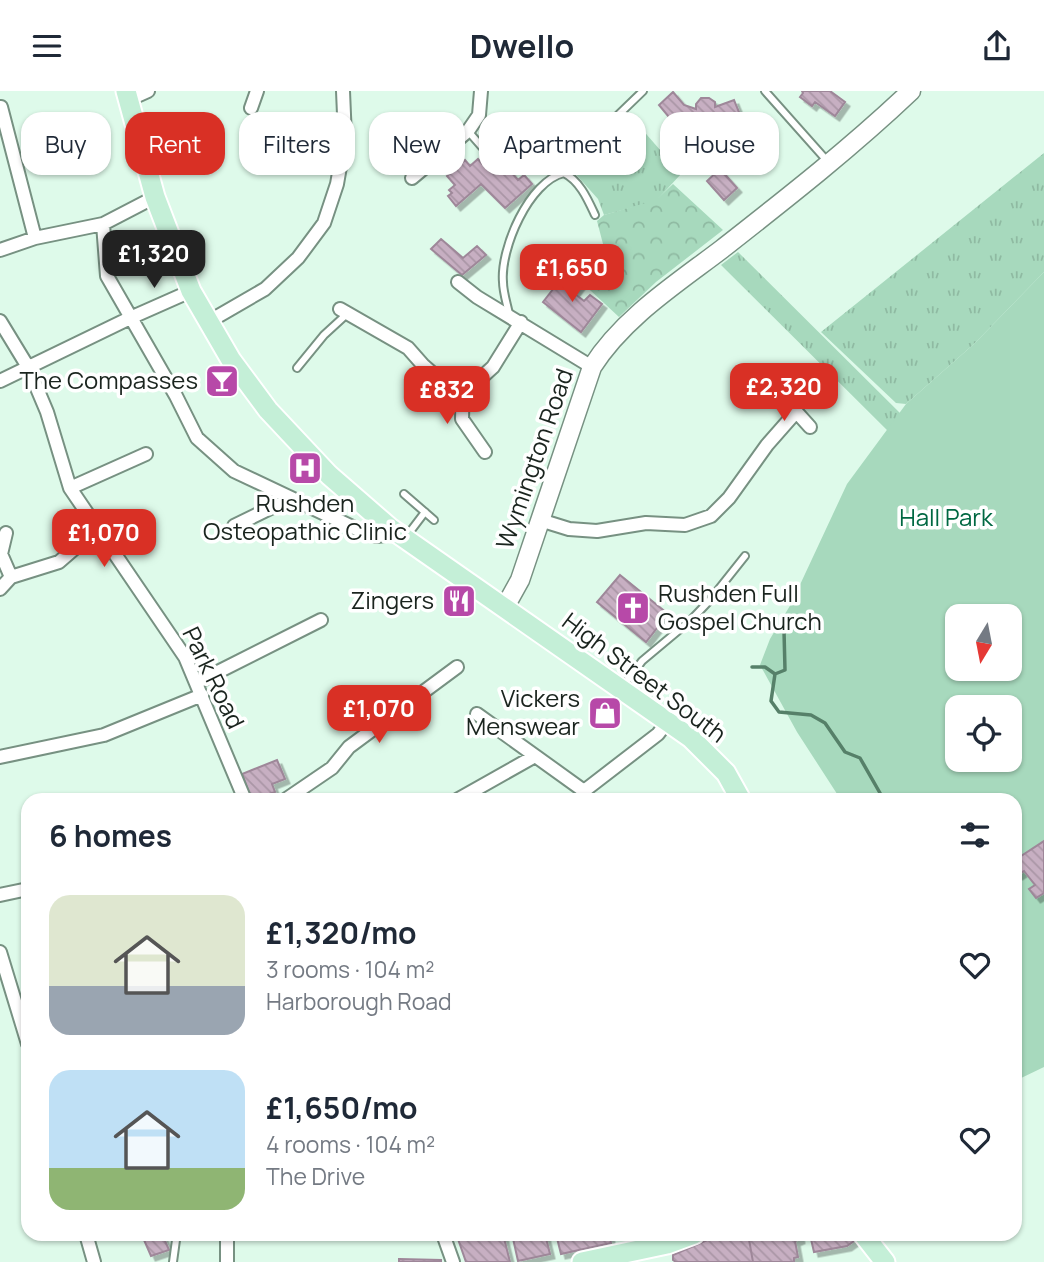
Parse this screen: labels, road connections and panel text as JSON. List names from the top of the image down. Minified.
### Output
{"streets":{"main road":["High Street South"],"street":["Wymington Road","Park Road"]},"crossings":[["Wymington Road","High Street South"]],"parks":["Hall Park"],"places":{"bar":["The Compasses"],"hospital":["Rushden Osteopathic Clinic"],"restaurant":["Zingers"],"church":["Rushden Full Gospel Church"],"shop":["Vickers Menswear"]},"north":"bottom","page":{"header":"Dwello","chip":["Buy","Rent","Filters","New","Apartment","House"],"price":["£1,320","£1,650","£2,320","£832","£1,070","£1,070"],"heading":"6 homes","list":[{"name":"£1,320/mo","note":"3 rooms · 104 m² · Harborough Road"},{"name":"£1,650/mo","note":"4 rooms · 104 m² · The Drive"}]}}
